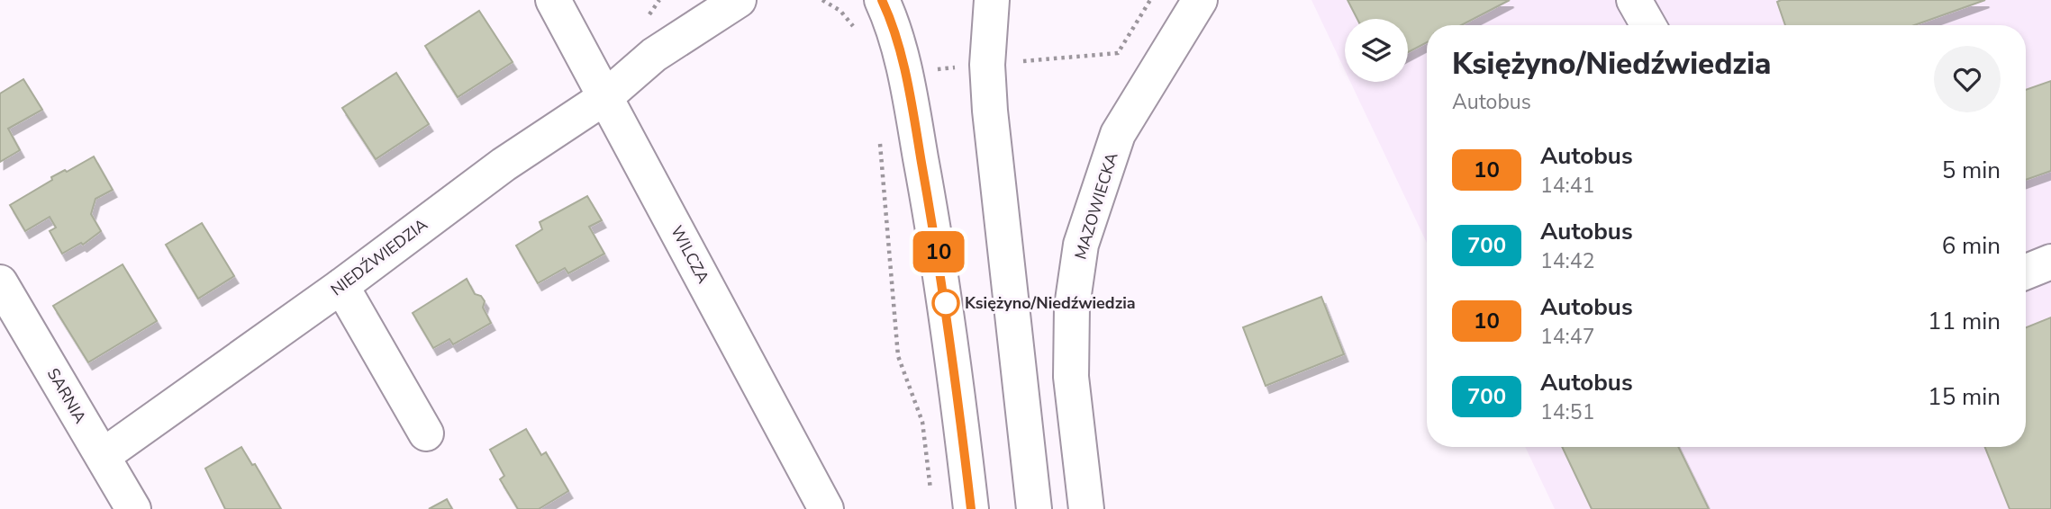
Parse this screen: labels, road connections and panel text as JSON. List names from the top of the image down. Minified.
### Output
{"streets":{"street":["MAZOWIECKA","WILCZA","NIEDŹWIEDZIA","SARNIA"]},"crossings":[["WILCZA","NIEDŹWIEDZIA"],["NIEDŹWIEDZIA","SARNIA"]],"places":["Księżyno/Niedźwiedzia"],"lines":["bus line 10"],"page":{"on_map":"10","heading":["Księżyno/Niedźwiedzia","Autobus"],"list":[{"mark":"10","name":"Autobus","note":"14:41","value":"5 min"},{"mark":"700","name":"Autobus","note":"14:42","value":"6 min"},{"mark":"10","name":"Autobus","note":"14:47","value":"11 min"},{"mark":"700","name":"Autobus","note":"14:51","value":"15 min"}]}}
